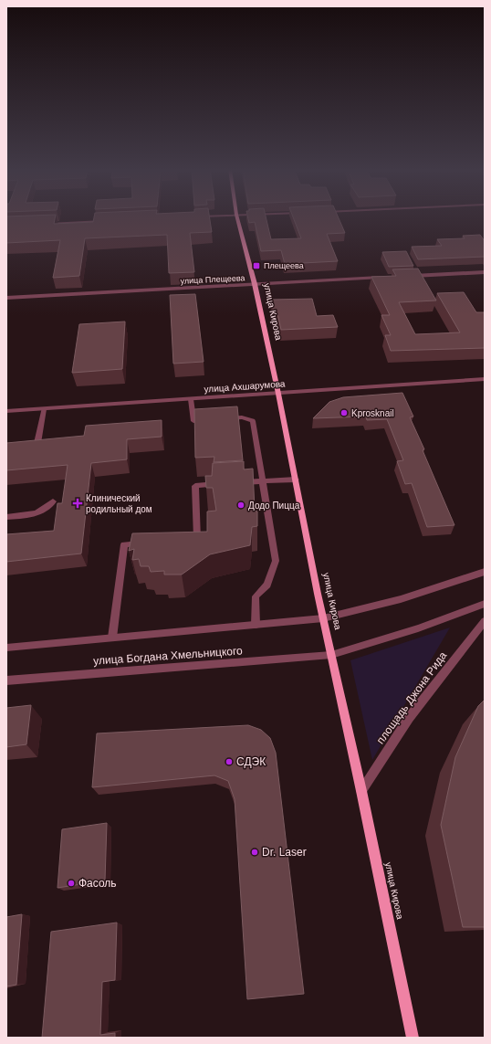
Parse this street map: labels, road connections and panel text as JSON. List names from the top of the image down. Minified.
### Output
{"streets":{"main road":["улица Кирова"],"street":["улица Плещеева","улица Ахшарумова","улица Богдана Хмельницкого","площадь Джона Рида"]},"crossings":[["улица Плещеева","улица Кирова"],["улица Кирова","улица Ахшарумова"],["улица Кирова","улица Богдана Хмельницкого"],["улица Кирова","площадь Джона Рида"]],"places":{"transit":["Плещеева"],"other":["Kprosknail","Додо Пицца","СДЭК","Dr. Laser","Фасоль"],"health":["Клинический родильный дом"]}}
